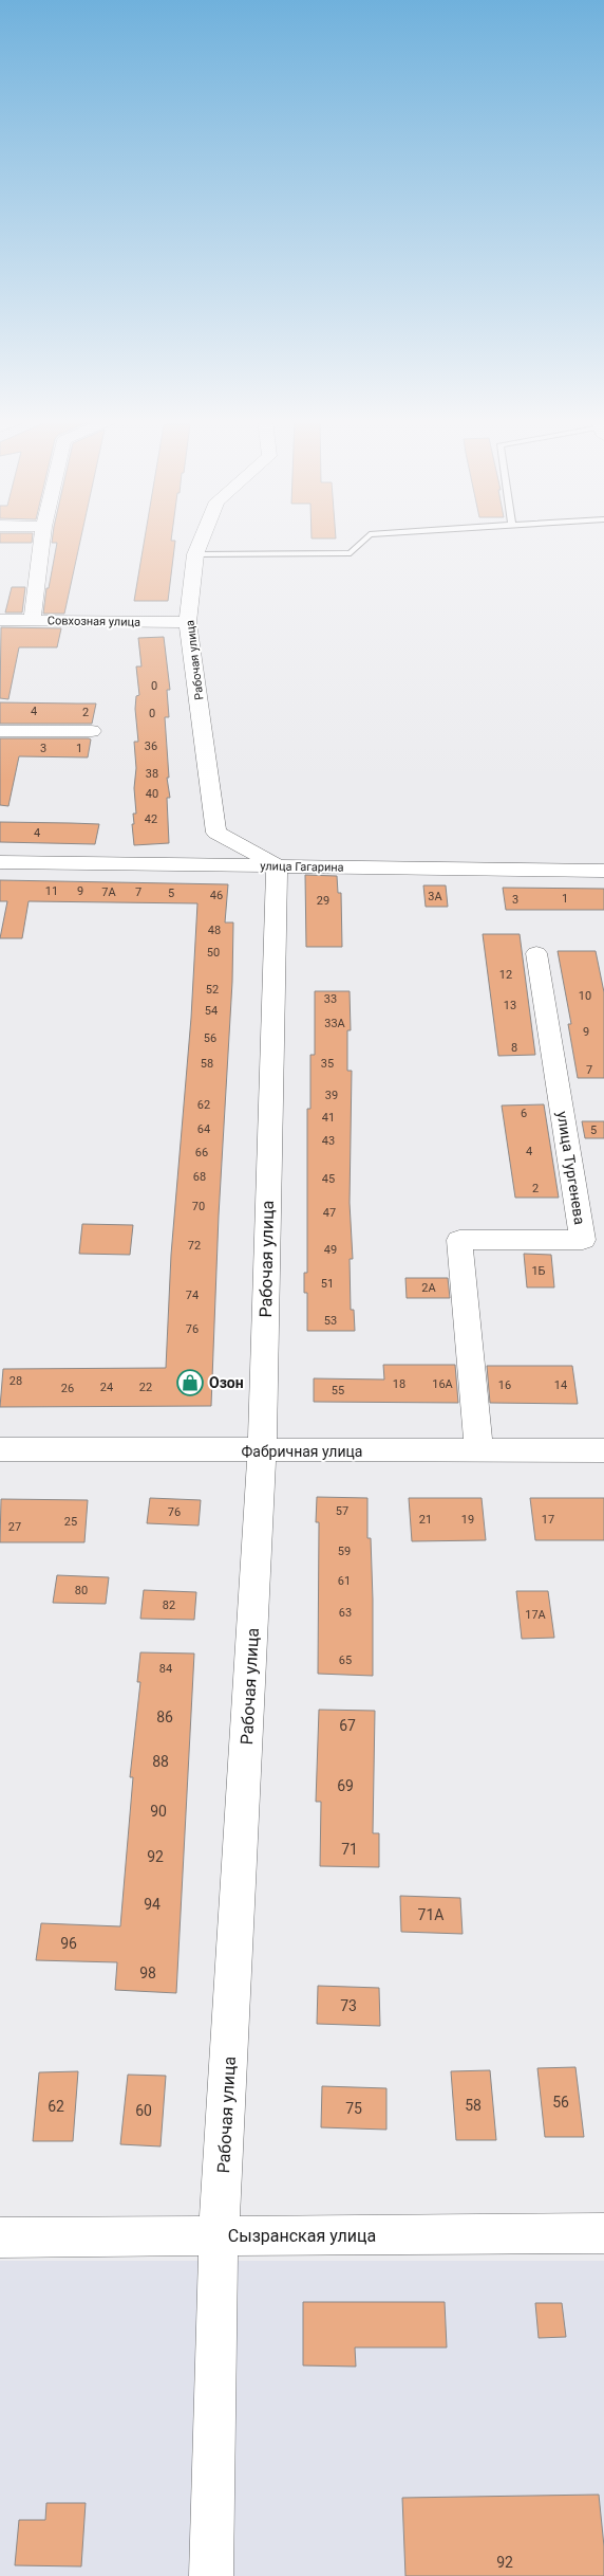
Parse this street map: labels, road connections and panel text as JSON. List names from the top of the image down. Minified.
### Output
{"streets":{"street":["Совхозная улица","Рабочая улица","улица Гагарина","улица Тургенева","Фабричная улица","Сызранская улица"]},"crossings":[["Совхозная улица","Рабочая улица"],["Рабочая улица","улица Гагарина"],["Рабочая улица","Фабричная улица"],["Рабочая улица","Сызранская улица"],["улица Тургенева","Фабричная улица"]],"places":{"shop":["Озон"]},"house_numbers":["0","4","2","0","36","3","1","38","40","42","4","11","9","7А","7","5","46","3А","1","3","29","48","50","12","52","10","33","13","54","33А","9","56","8","58","35","7","39","62","6","41","64","5","43","4","66","68","45","2","70","47","72","49","1Б","51","2А","74","53","76","28","18","16А","16","14","24","22","26","55","57","76","21","19","17","25","27","59","61","80","82","63","17А","65","84","86","67","88","69","90","71","92","94","71А","96","98","73","56","58","62","75","60","92"]}
